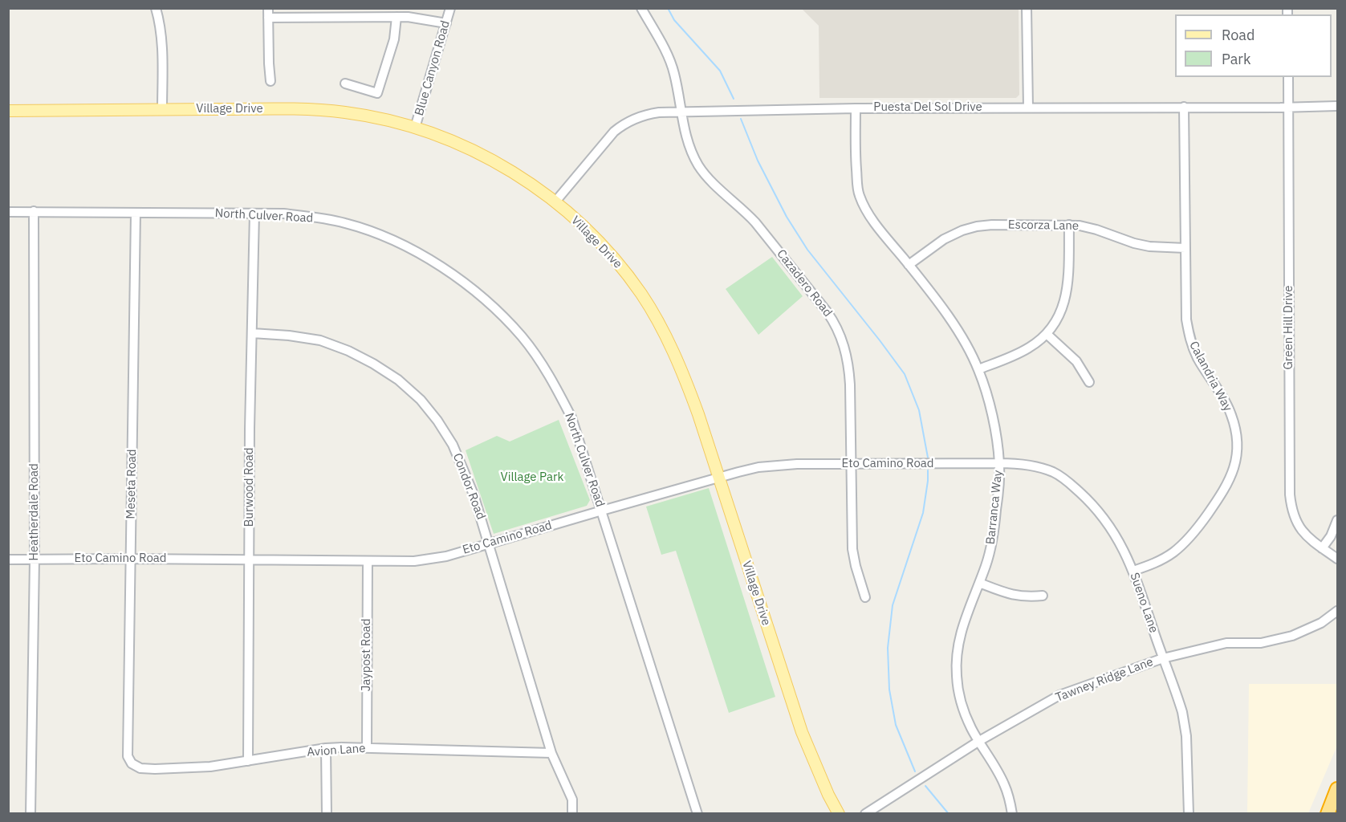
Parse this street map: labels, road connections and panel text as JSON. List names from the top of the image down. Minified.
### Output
{"streets":{"main road":["Village Drive"],"street":["Blue Canyon Road","Puesta Del Sol Drive","North Culver Road","Escorza Lane","Cazadero Road","Green Hill Drive","Calandria Way","Eto Camino Road","Meseta Road","Condor Road","Burwood Road","Barranca Way","Heatherdale Road","Sueno Lane","Jaypost Road","Tawney Ridge Lane","Avion Lane"]},"crossings":[["Blue Canyon Road","Village Drive"],["Puesta Del Sol Drive","Village Drive"],["Puesta Del Sol Drive","Cazadero Road"],["Puesta Del Sol Drive","Green Hill Drive"],["Puesta Del Sol Drive","Calandria Way"],["Puesta Del Sol Drive","Barranca Way"],["Village Drive","Eto Camino Road"],["North Culver Road","Eto Camino Road"],["North Culver Road","Meseta Road"],["North Culver Road","Burwood Road"],["North Culver Road","Heatherdale Road"],["Escorza Lane","Calandria Way"],["Escorza Lane","Barranca Way"],["Cazadero Road","Eto Camino Road"],["Calandria Way","Sueno Lane"],["Eto Camino Road","Meseta Road"],["Eto Camino Road","Condor Road"],["Eto Camino Road","Burwood Road"],["Eto Camino Road","Barranca Way"],["Eto Camino Road","Heatherdale Road"],["Eto Camino Road","Sueno Lane"],["Eto Camino Road","Jaypost Road"],["Meseta Road","Avion Lane"],["Condor Road","Burwood Road"],["Condor Road","Avion Lane"],["Burwood Road","Avion Lane"],["Barranca Way","Sueno Lane"],["Barranca Way","Tawney Ridge Lane"],["Sueno Lane","Tawney Ridge Lane"],["Jaypost Road","Avion Lane"]],"parks":["Village Park"],"legend":["Road","Park"]}
